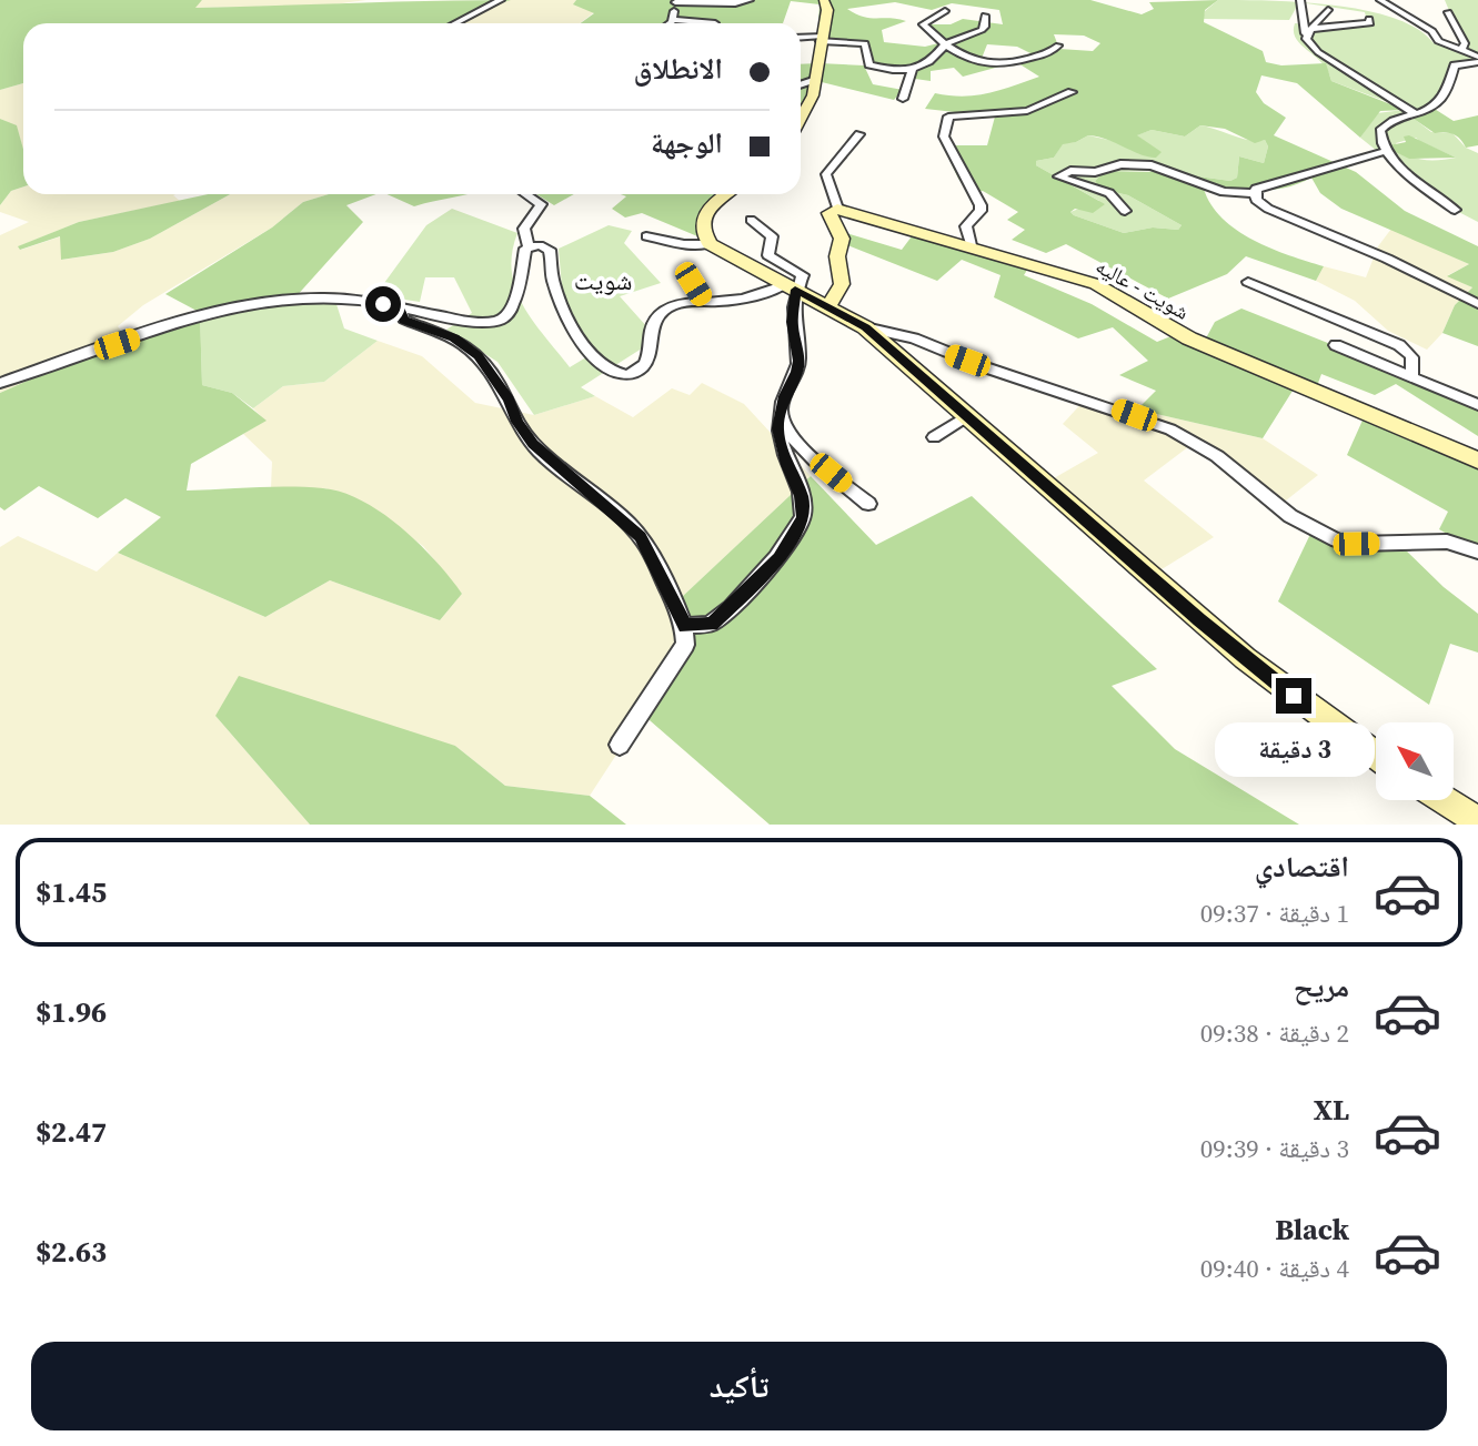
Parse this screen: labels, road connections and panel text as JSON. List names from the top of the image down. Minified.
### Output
{"streets":{"main road":["شويت - عاليه"]},"districts":["شويت"],"north":"top left","page":{"banner":["الانطلاق","الوجهة"],"bubble":"3 دقيقة","list":[{"name":"اقتصادي","note":"1 دقيقة · 09:37","value":"$1.45"},{"name":"مريح","note":"2 دقيقة · 09:38","value":"$1.96"},{"name":"XL","note":"3 دقيقة · 09:39","value":"$2.47"},{"name":"Black","note":"4 دقيقة · 09:40","value":"$2.63"}],"buttons":"تأكيد"}}
